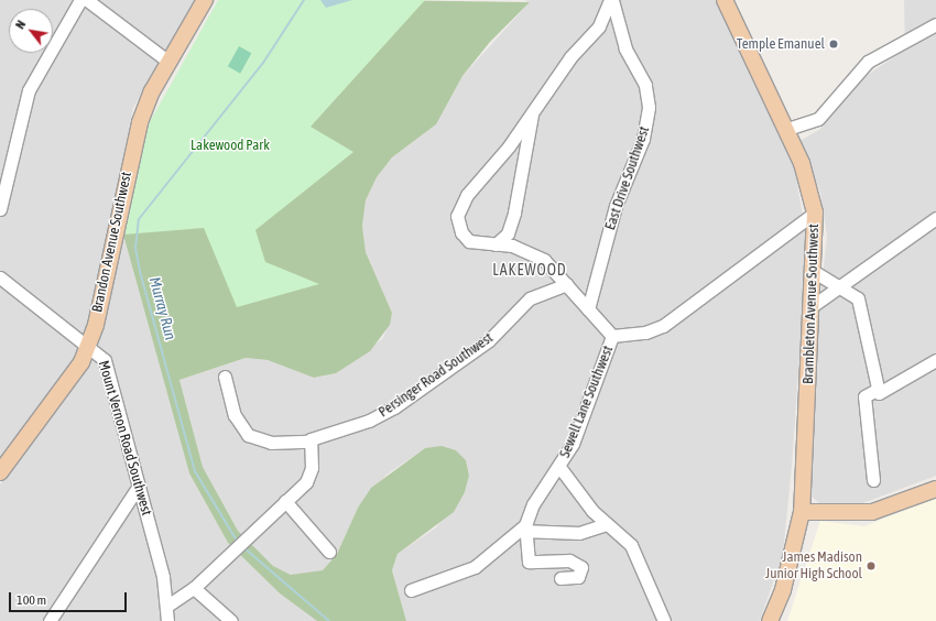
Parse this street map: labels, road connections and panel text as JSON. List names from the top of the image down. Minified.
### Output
{"streets":{"main road":["Brandon Avenue Southwest","Brambleton Avenue Southwest"],"street":["East Drive Southwest","Persinger Road Southwest","Sewell Lane Southwest","Mount Vernon Road Southwest"]},"crossings":[["Brandon Avenue Southwest","Mount Vernon Road Southwest"]],"districts":["LAKEWOOD"],"water":["Murray Run"],"parks":["Lakewood Park"],"places":["Temple Emanuel","James Madison Junior High School"],"scale_bar":"100 m","north":"top left"}
